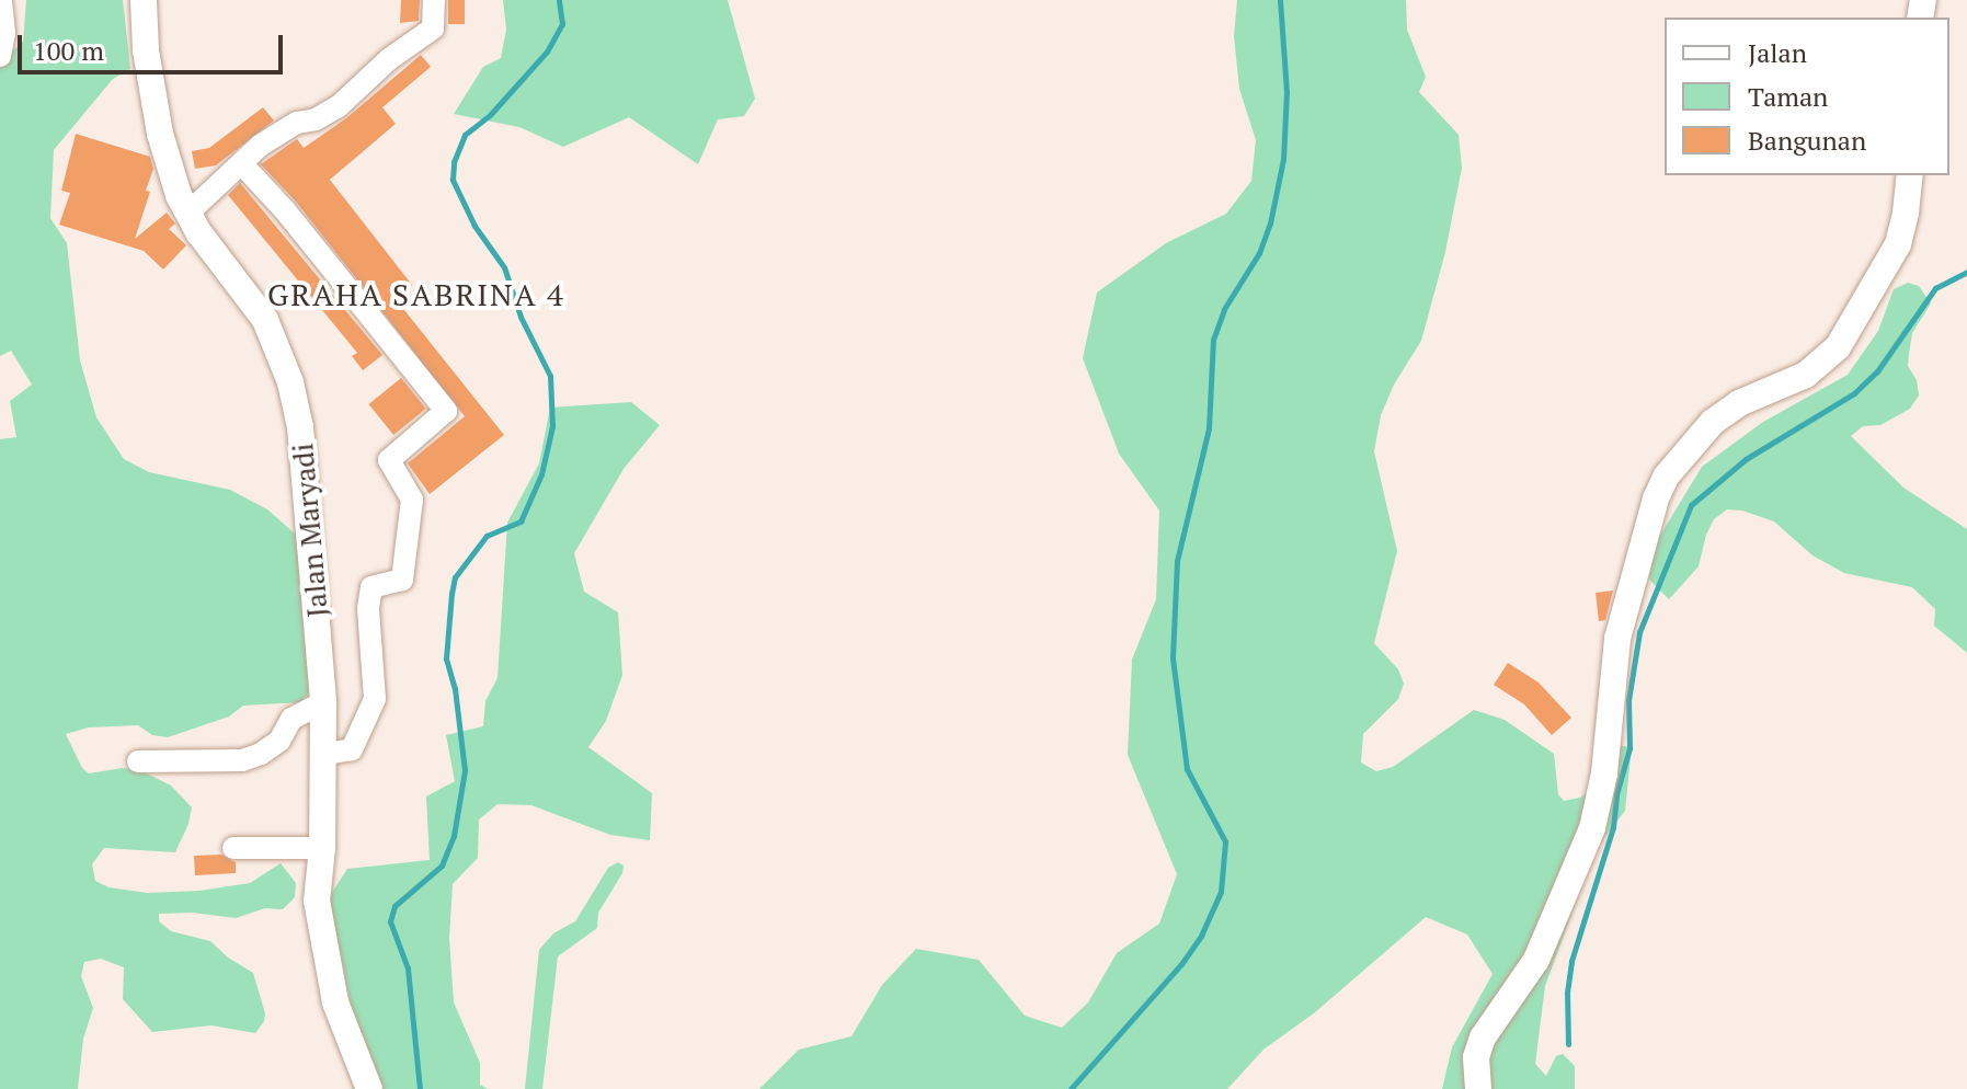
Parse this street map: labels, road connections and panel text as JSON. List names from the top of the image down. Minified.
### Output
{"streets":{"street":["Jalan Maryadi"]},"districts":["GRAHA SABRINA 4"],"legend":["Jalan","Taman","Bangunan"],"scale_bar":"100 m"}
